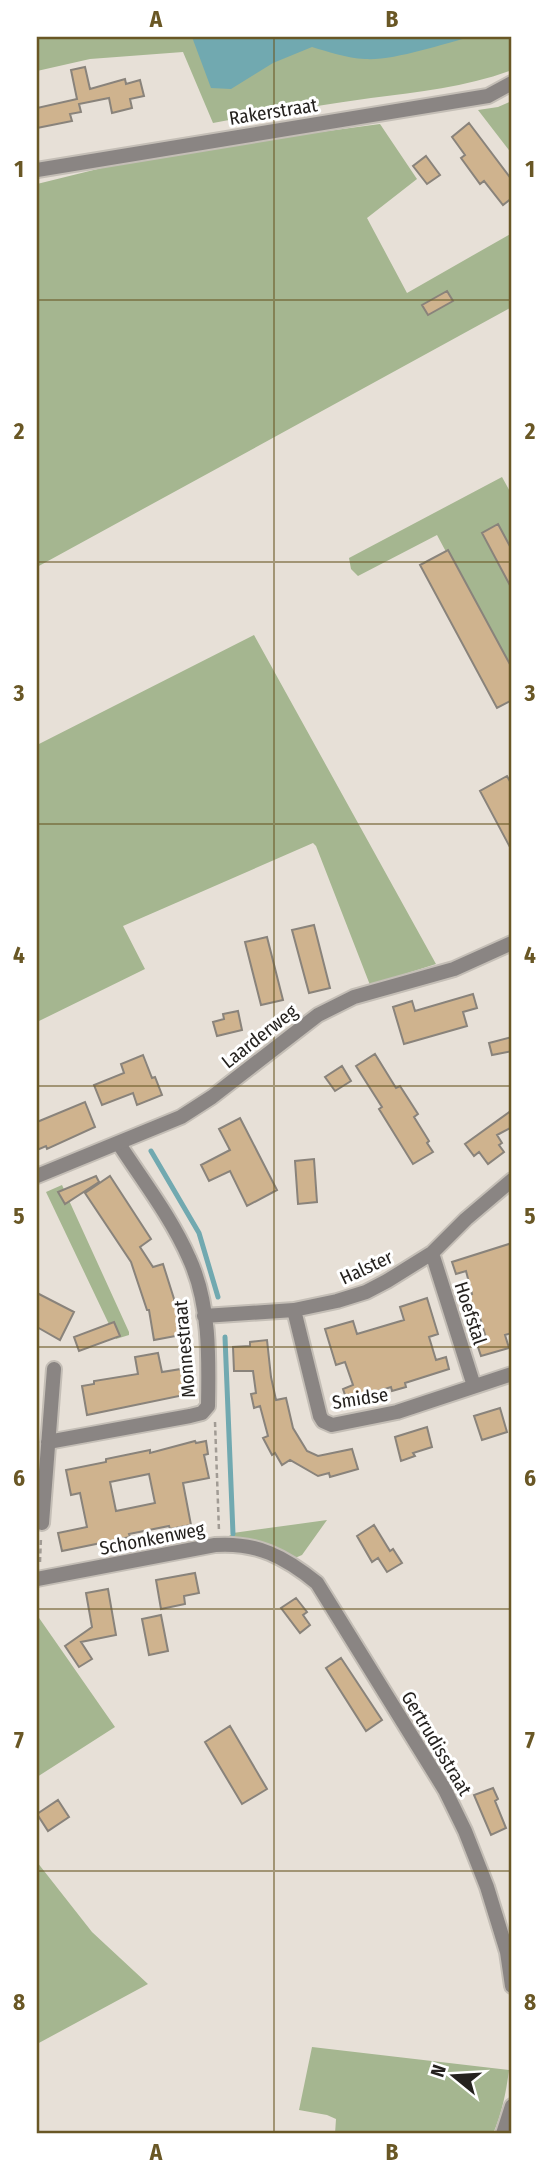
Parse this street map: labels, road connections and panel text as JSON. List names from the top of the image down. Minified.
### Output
{"streets":{"street":["Rakerstraat","Laarderweg","Halster","Hoefstal","Monnestraat","Smidse","Schonkenweg","Gertrudisstraat"]},"crossings":[["Laarderweg","Monnestraat"],["Halster","Hoefstal"],["Halster","Monnestraat"],["Halster","Smidse"],["Hoefstal","Smidse"],["Schonkenweg","Gertrudisstraat"]],"north":"left","grid":{"columns":["A","B"],"rows":["1","2","3","4","5","6","7","8"]}}
